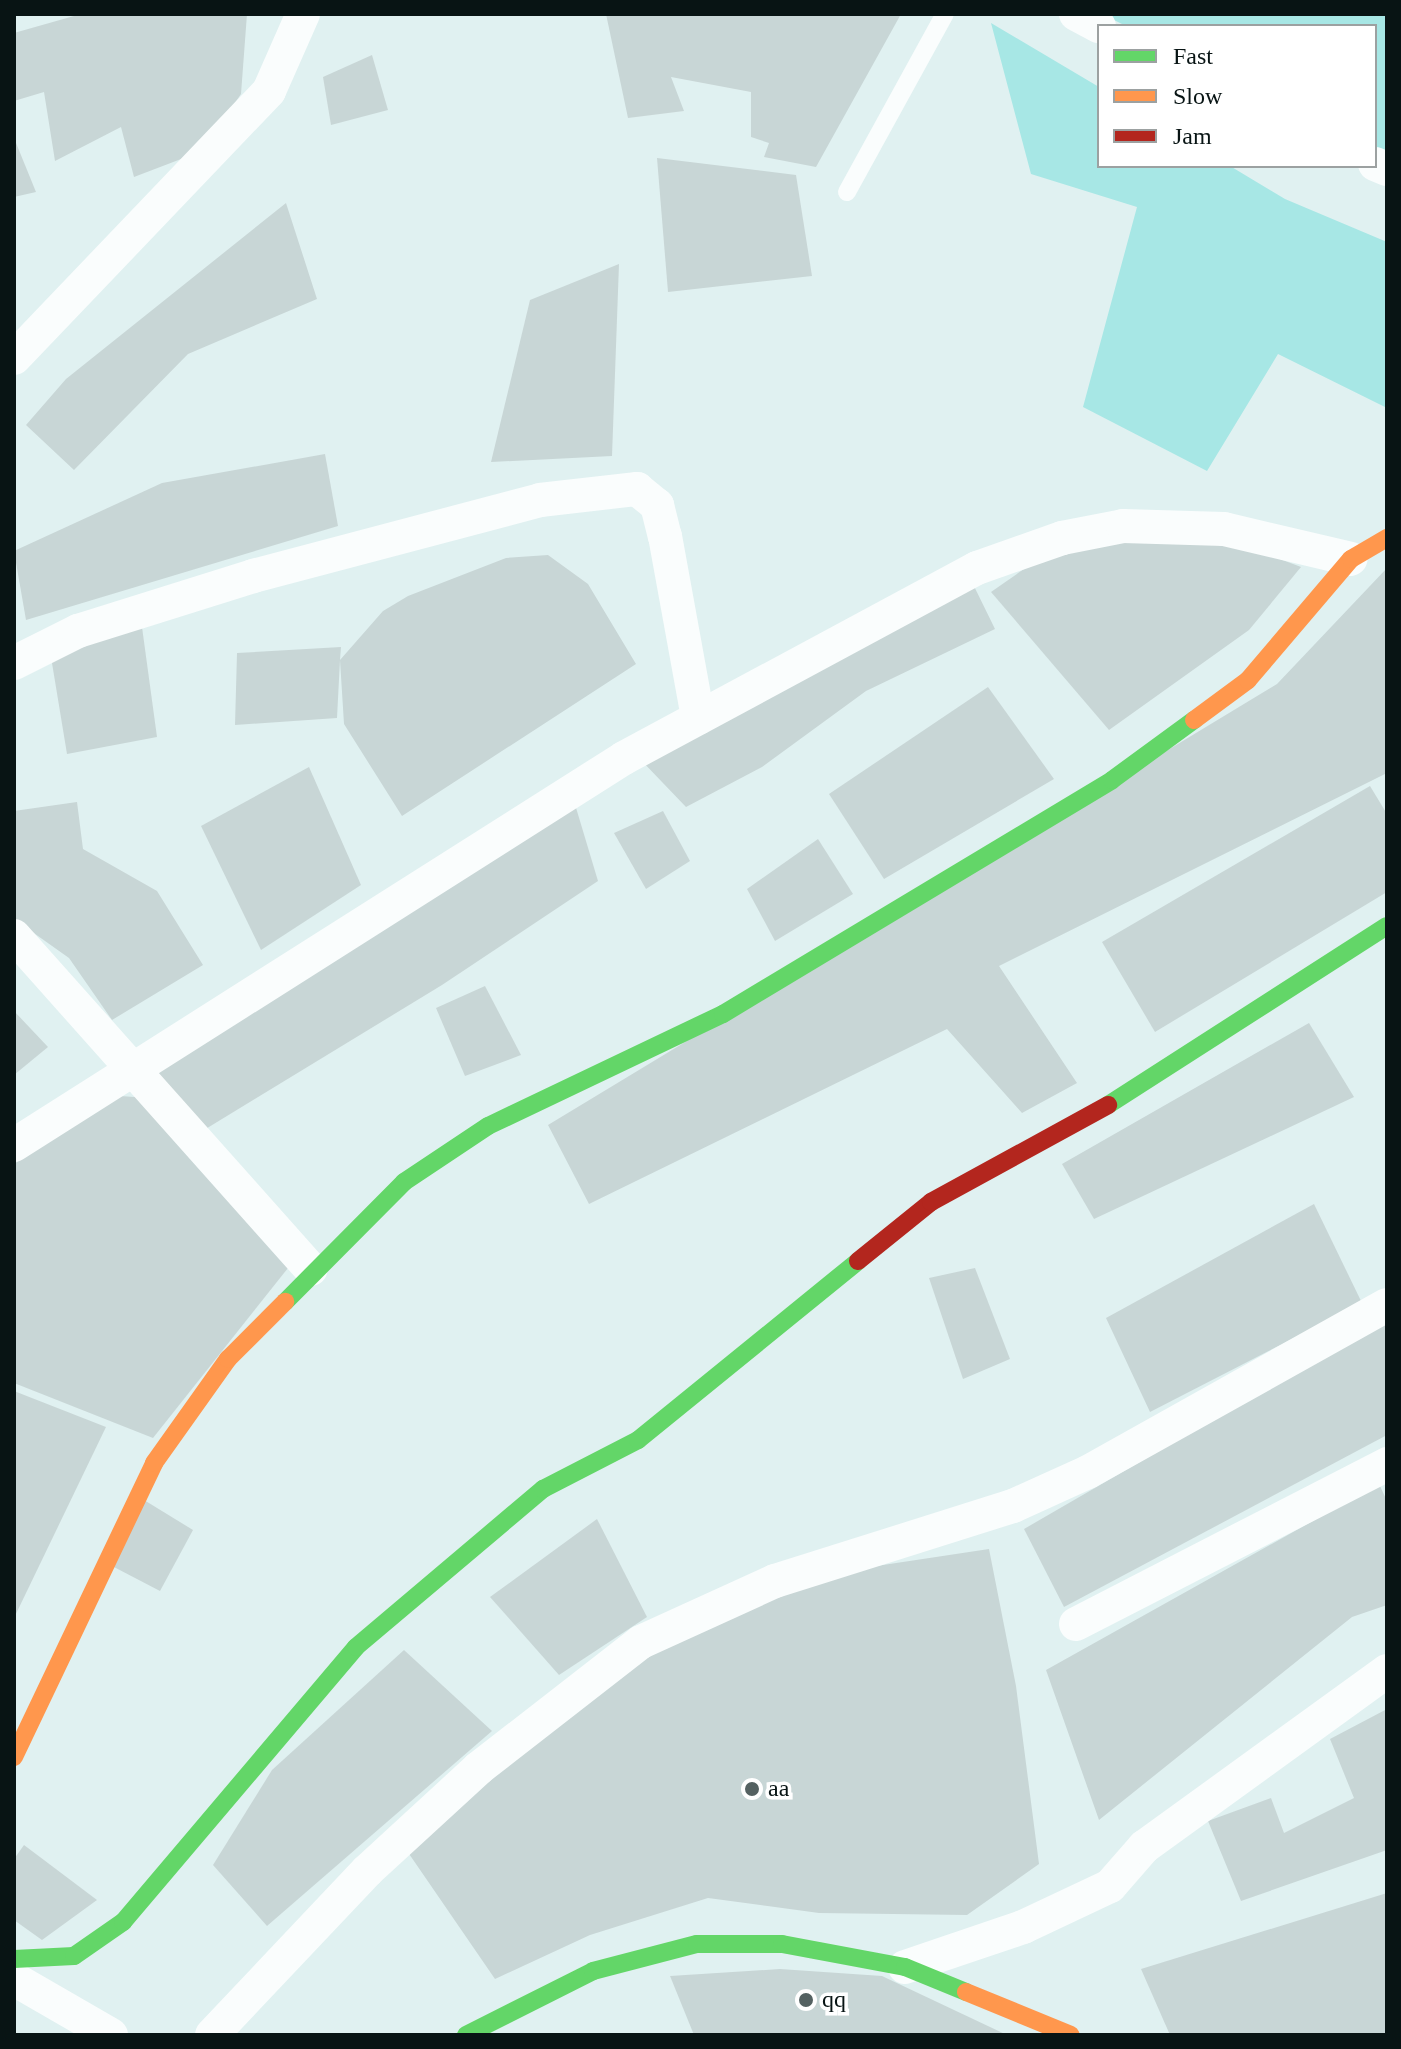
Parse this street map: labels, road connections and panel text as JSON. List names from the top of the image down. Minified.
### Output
{"places":["aa","qq"],"legend":["Fast","Slow","Jam"]}
